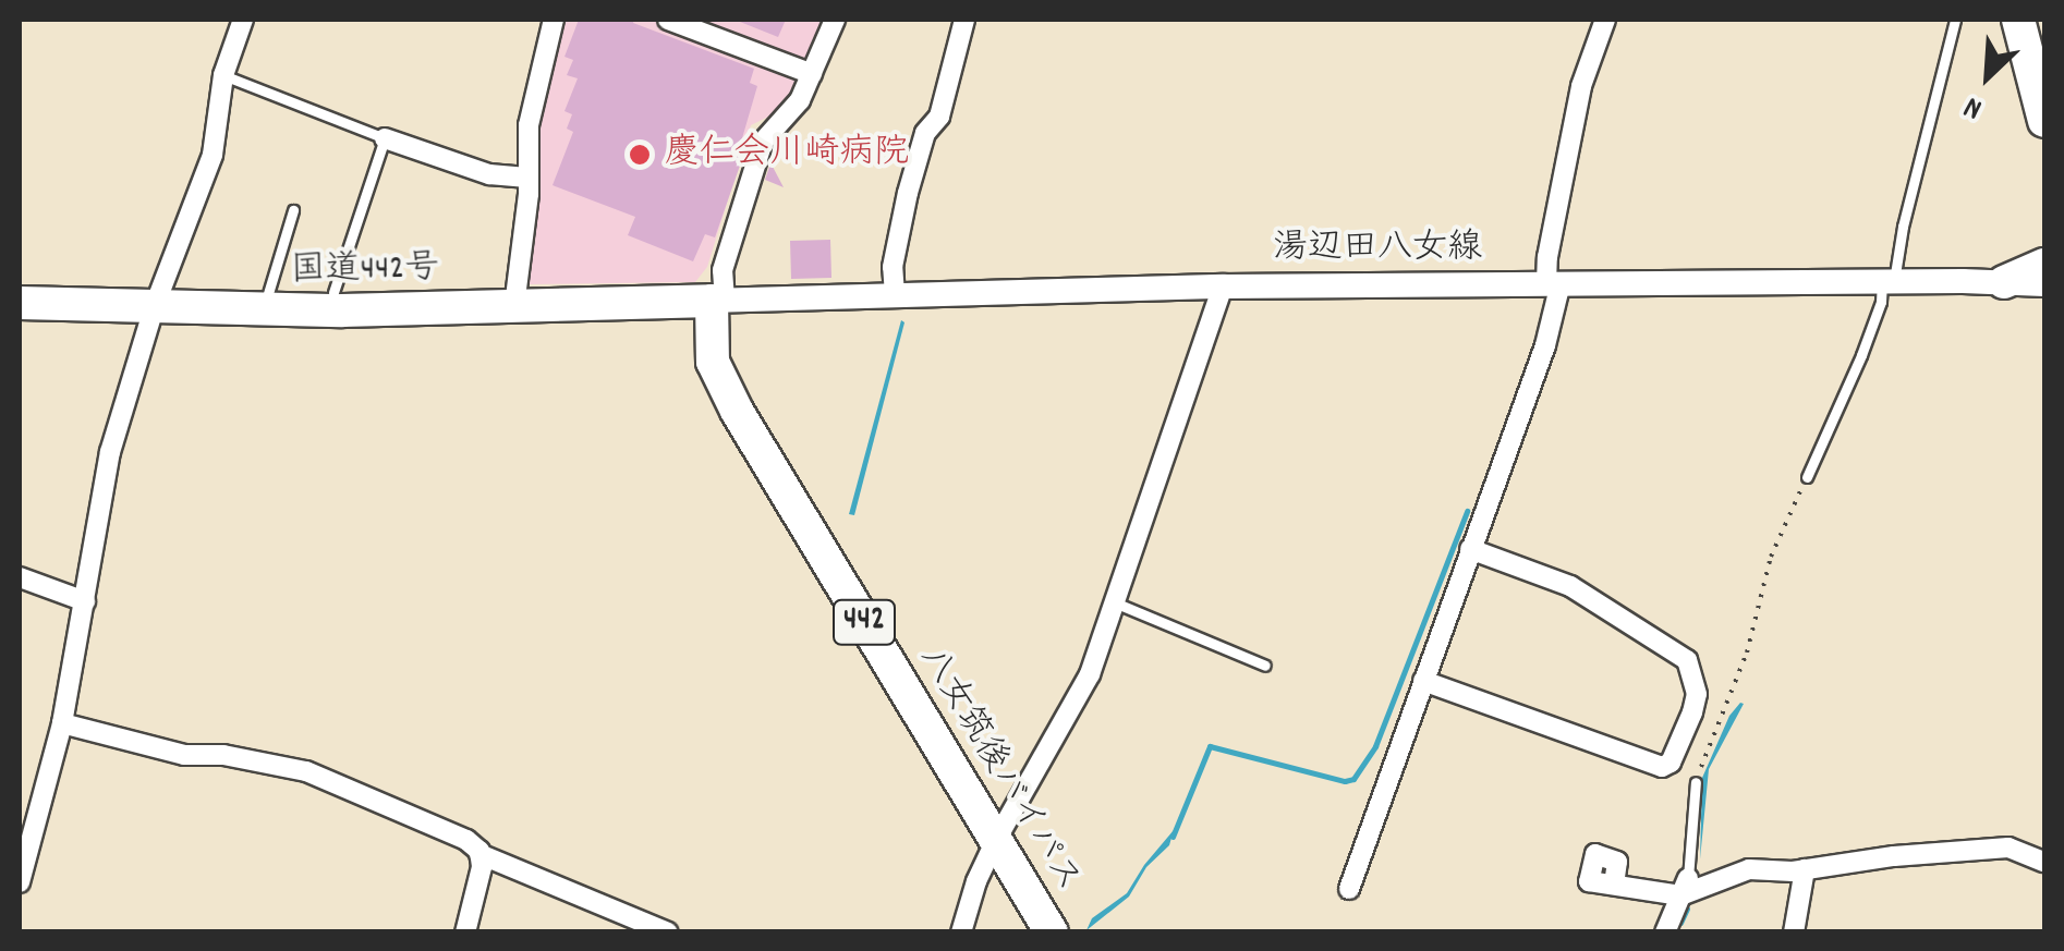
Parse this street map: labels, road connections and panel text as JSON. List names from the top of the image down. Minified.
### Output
{"streets":{"highway":["国道442号","442","八女筑後バイパス"],"main road":["湯辺田八女線"]},"crossings":[["湯辺田八女線","国道442号"],["湯辺田八女線","八女筑後バイパス"],["国道442号","八女筑後バイパス"]],"places":["慶仁会川崎病院"],"north":"bottom left"}
